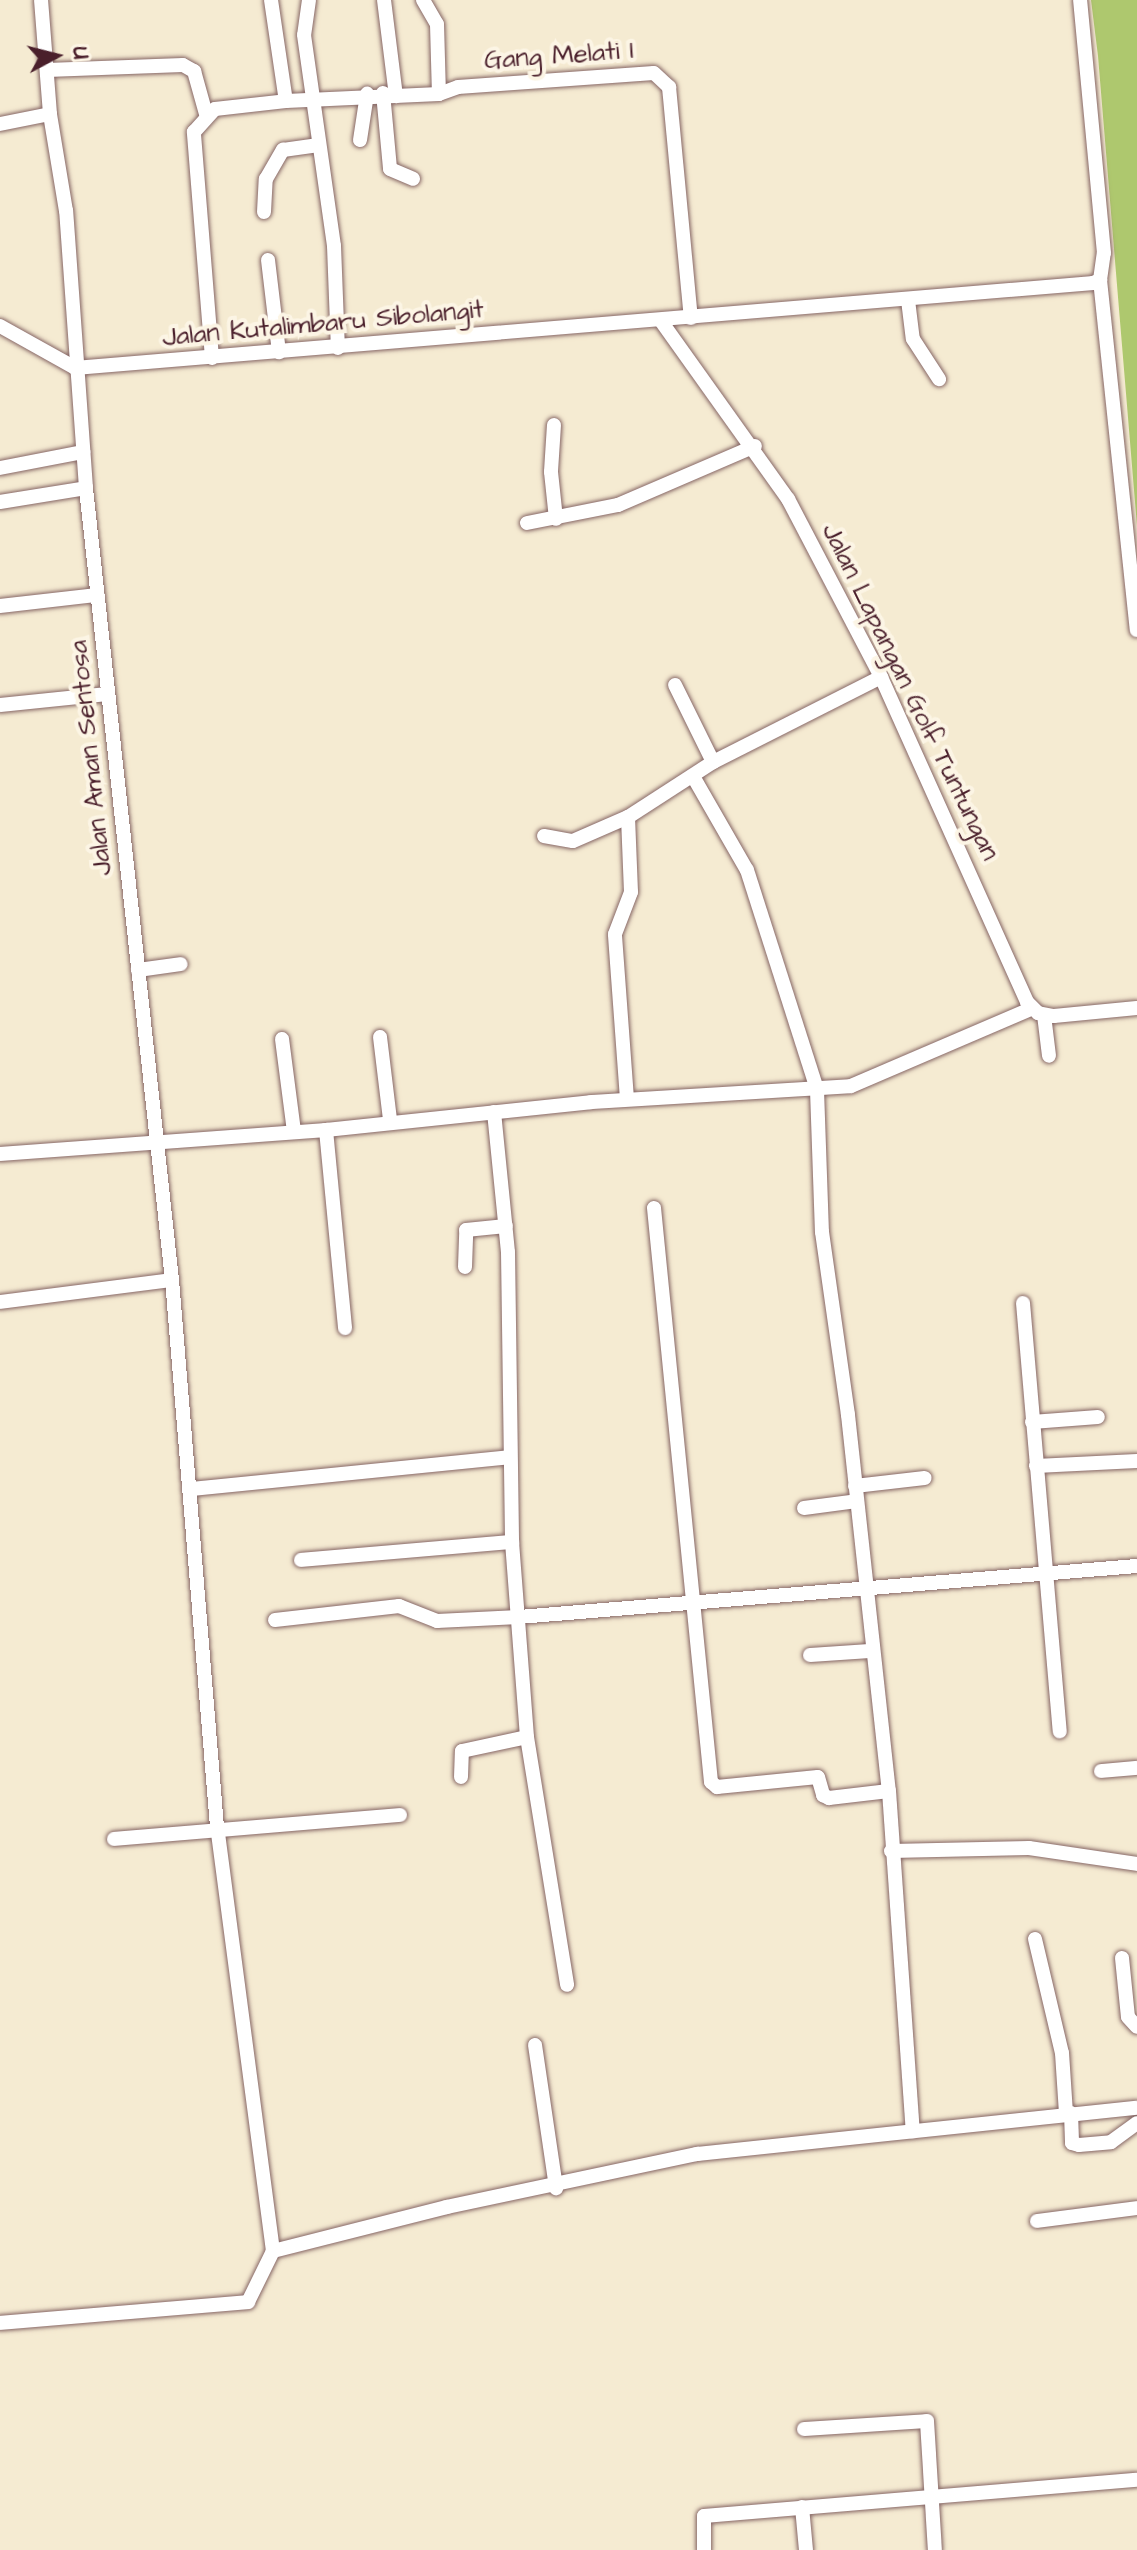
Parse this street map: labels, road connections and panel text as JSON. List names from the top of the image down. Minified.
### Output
{"streets":{"street":["Gang Melati I","Jalan Kutalimbaru Sibolangit","Jalan Lapangan Golf Tuntungan","Jalan Aman Sentosa"]},"crossings":[["Gang Melati I","Jalan Kutalimbaru Sibolangit"],["Jalan Kutalimbaru Sibolangit","Jalan Lapangan Golf Tuntungan"],["Jalan Kutalimbaru Sibolangit","Jalan Aman Sentosa"]],"north":"right"}
